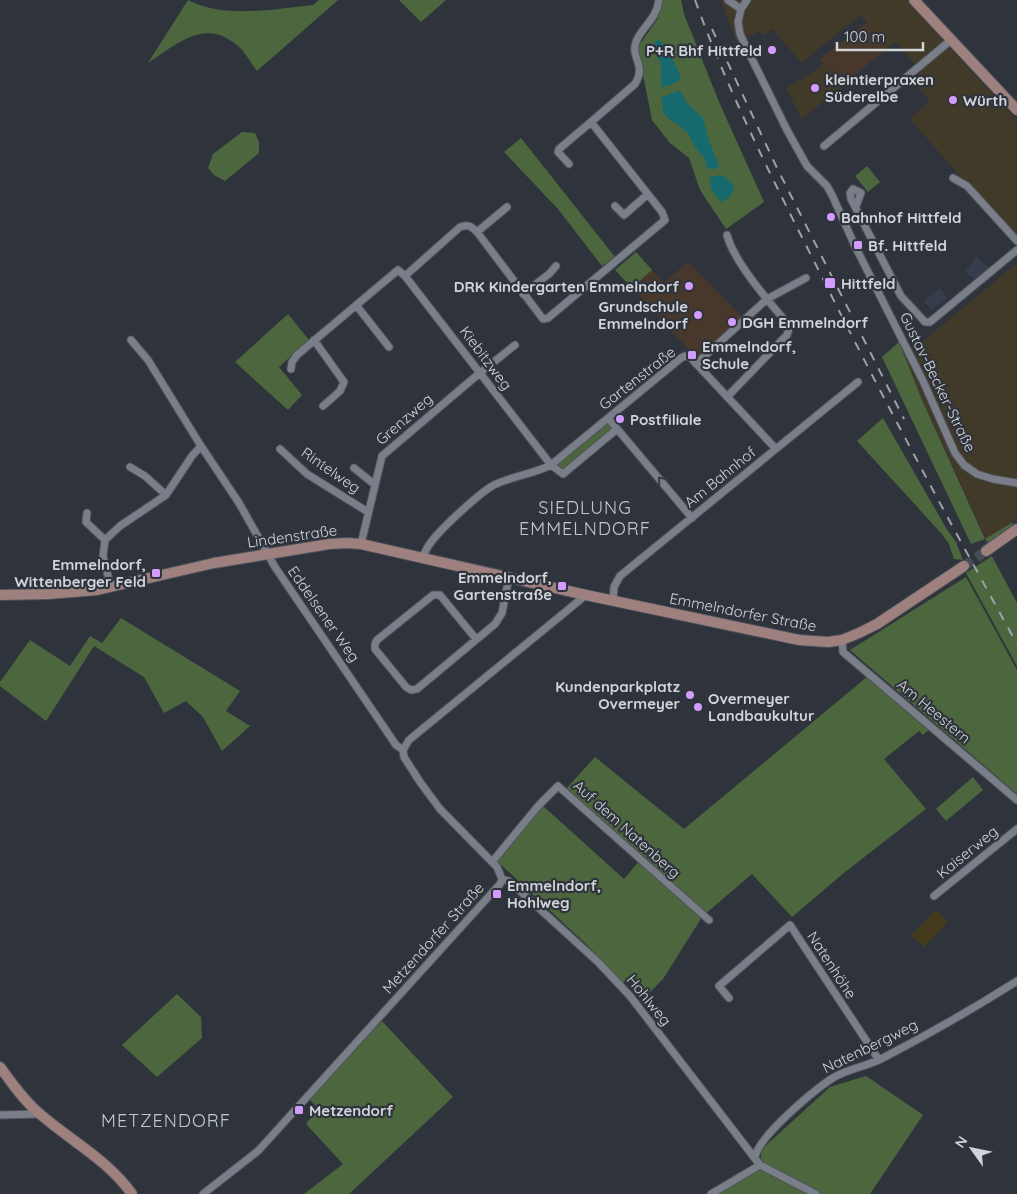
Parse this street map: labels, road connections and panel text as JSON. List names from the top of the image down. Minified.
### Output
{"streets":{"street":["Kiebitzweg","Gartenstraße","Gustav-Becker-Straße","Grenzweg","Rintelweg","Am Bahnhof","Lindenstraße","Emmelndorfer Straße","Eddelsener Weg","Am Heestern","Auf dem Natenberg","Kaiserweg","Metzendorfer Straße","Natenhöhe","Hohlweg","Natenbergweg"]},"crossings":[["Kiebitzweg","Gartenstraße"],["Kiebitzweg","Grenzweg"],["Gartenstraße","Am Bahnhof"],["Gartenstraße","Lindenstraße"],["Grenzweg","Rintelweg"],["Grenzweg","Lindenstraße"],["Am Bahnhof","Emmelndorfer Straße"],["Lindenstraße","Emmelndorfer Straße"],["Lindenstraße","Eddelsener Weg"],["Emmelndorfer Straße","Am Heestern"],["Eddelsener Weg","Metzendorfer Straße"],["Auf dem Natenberg","Metzendorfer Straße"],["Metzendorfer Straße","Hohlweg"],["Natenhöhe","Natenbergweg"],["Hohlweg","Natenbergweg"]],"districts":["SIEDLUNG EMMELNDORF","METZENDORF"],"places":{"other":["P+R Bhf Hittfeld","kleintierpraxen Süderelbe","Würth","Bahnhof Hittfeld","DRK Kindergarten Emmelndorf","Grundschule Emmelndorf","DGH Emmelndorf","Postfiliale","Kundenparkplatz Overmeyer","Overmeyer Landbaukultur"],"transit":["Bf. Hittfeld","Hittfeld","Emmelndorf, Schule","Emmelndorf, Wittenberger Feld","Emmelndorf, Gartenstraße","Emmelndorf, Hohlweg","Metzendorf"]},"scale_bar":"100 m","north":"top left"}
